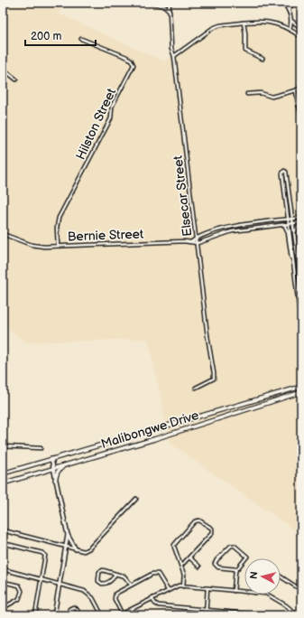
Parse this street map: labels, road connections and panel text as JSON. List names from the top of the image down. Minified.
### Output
{"streets":{"main road":["Malibongwe Drive"],"street":["Hilston Street","Elsecar Street","Bernie Street"]},"crossings":[["Hilston Street","Bernie Street"],["Elsecar Street","Bernie Street"]],"scale_bar":"200 m","north":"left"}
